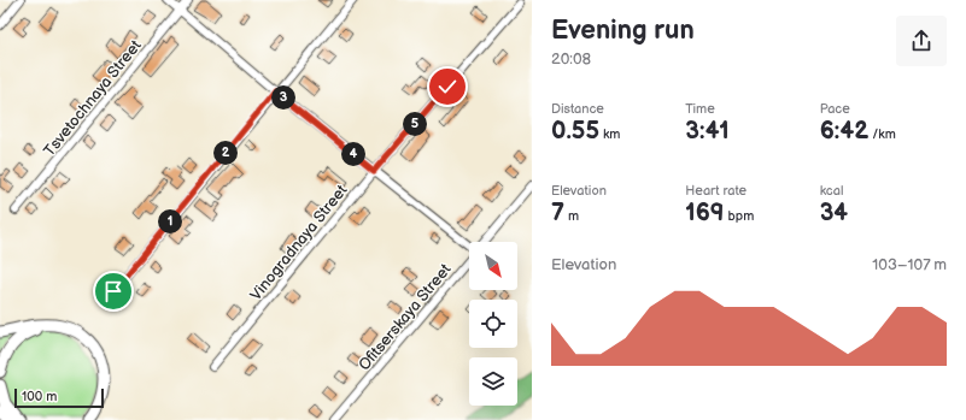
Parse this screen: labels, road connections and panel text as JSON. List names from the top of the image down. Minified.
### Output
{"streets":{"street":["Tsvetochnaya Street","Vinogradnaya Street","Ofitserskaya Street"]},"scale_bar":"100 m","north":"bottom right","page":{"heading":["Evening run","20:08"],"stats":[["Distance","0.55 km"],["Time","3:41"],["Pace","6:42 /km"],["Elevation","7 m"],["Heart rate","169 bpm"],["kcal","34"]],"pins":["3","5","2","4","1"],"chart":["Elevation","103–107 m"],"scale":"100 m"}}
